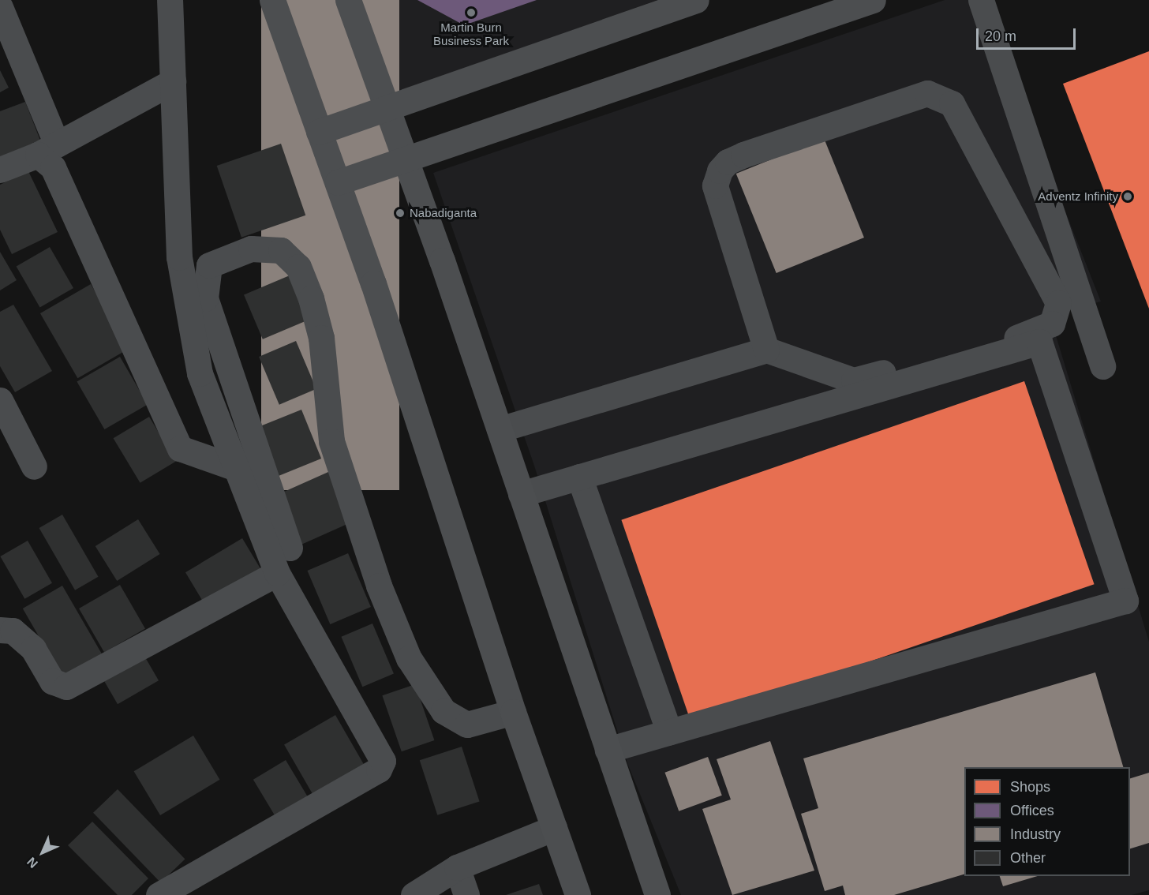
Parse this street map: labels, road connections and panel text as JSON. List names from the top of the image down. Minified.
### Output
{"places":["Martin Burn Business Park","Adventz Infinity","Nabadiganta"],"legend":["Shops","Offices","Industry","Other"],"scale_bar":"20 m","north":"bottom left"}
